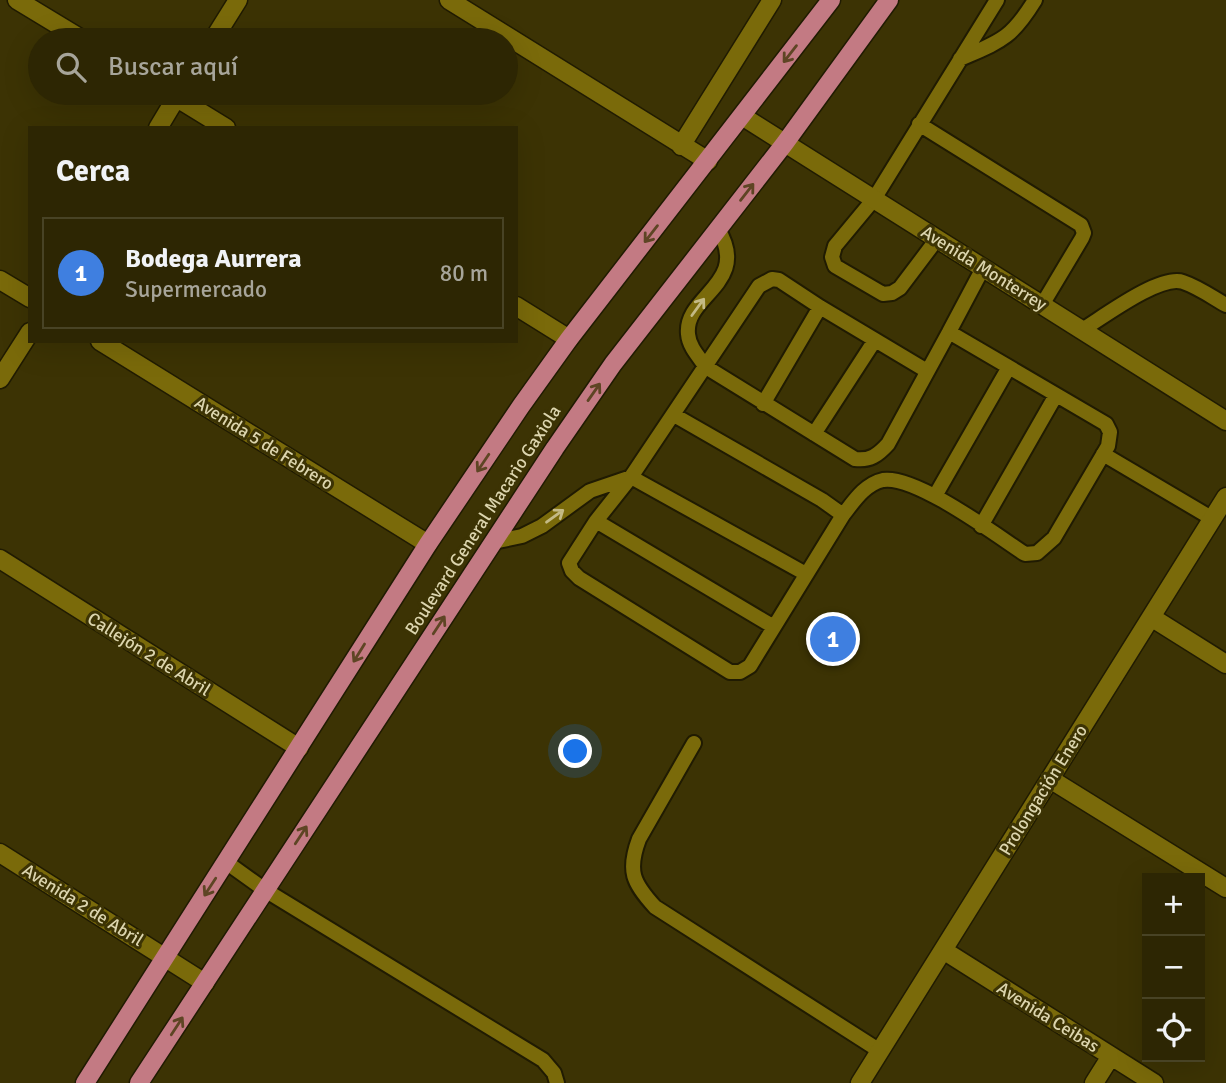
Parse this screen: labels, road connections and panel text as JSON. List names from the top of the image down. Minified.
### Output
{"streets":{"main road":["Boulevard General Macario Gaxiola"],"street":["Avenida Monterrey","Avenida 5 de Febrero","Callejón 2 de Abril","Prolongación Enero","Avenida 2 de Abril","Avenida Ceibas"]},"crossings":[["Avenida Monterrey","Boulevard General Macario Gaxiola"],["Avenida 5 de Febrero","Boulevard General Macario Gaxiola"],["Boulevard General Macario Gaxiola","Callejón 2 de Abril"],["Boulevard General Macario Gaxiola","Avenida 2 de Abril"],["Prolongación Enero","Avenida Ceibas"]],"page":{"search":"Buscar aquí","heading":"Cerca","list":[{"mark":"1","name":"Bodega Aurrera","note":"Supermercado","value":"80 m"}],"pins":"1","map_buttons":["+","−"]}}
